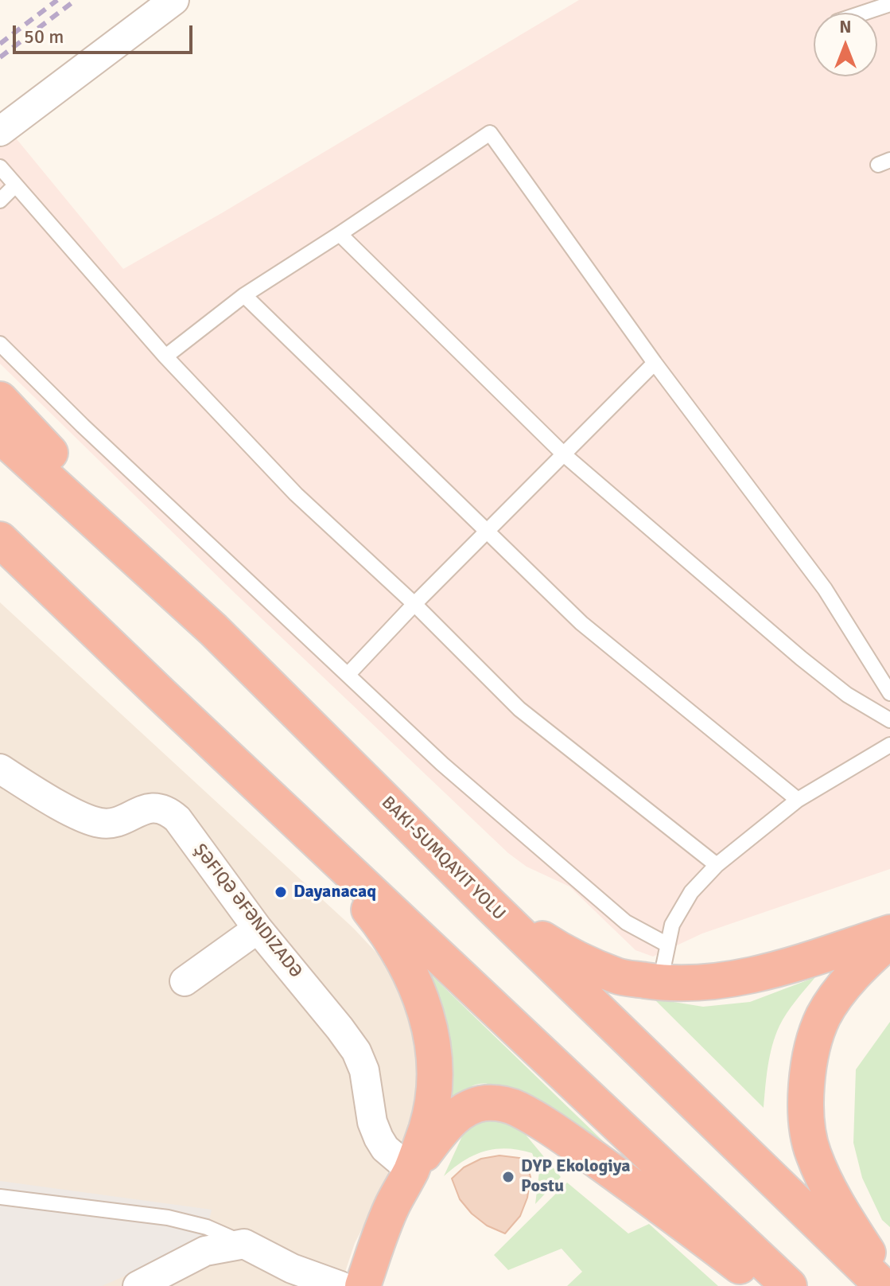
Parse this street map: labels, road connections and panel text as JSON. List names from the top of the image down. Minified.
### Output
{"streets":{"street":["ŞƏFIQƏ ƏFƏNDIZADƏ"]},"places":["Dayanacaq","DYP Ekologiya Postu"],"scale_bar":"50 m","north":"top"}
